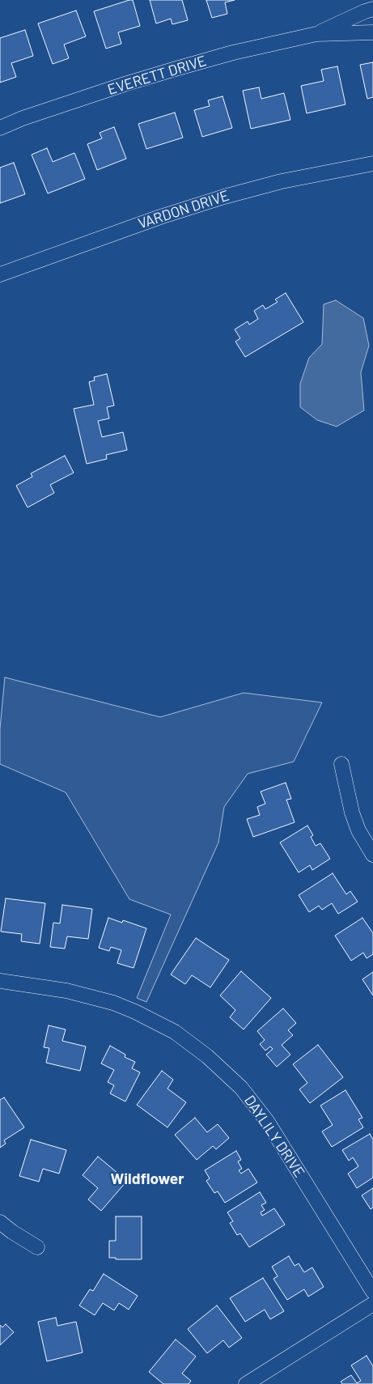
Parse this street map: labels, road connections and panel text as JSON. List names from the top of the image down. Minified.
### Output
{"streets":{"street":["EVERETT DRIVE","VARDON DRIVE","DAYLILY DRIVE"]},"districts":["Wildflower"]}
